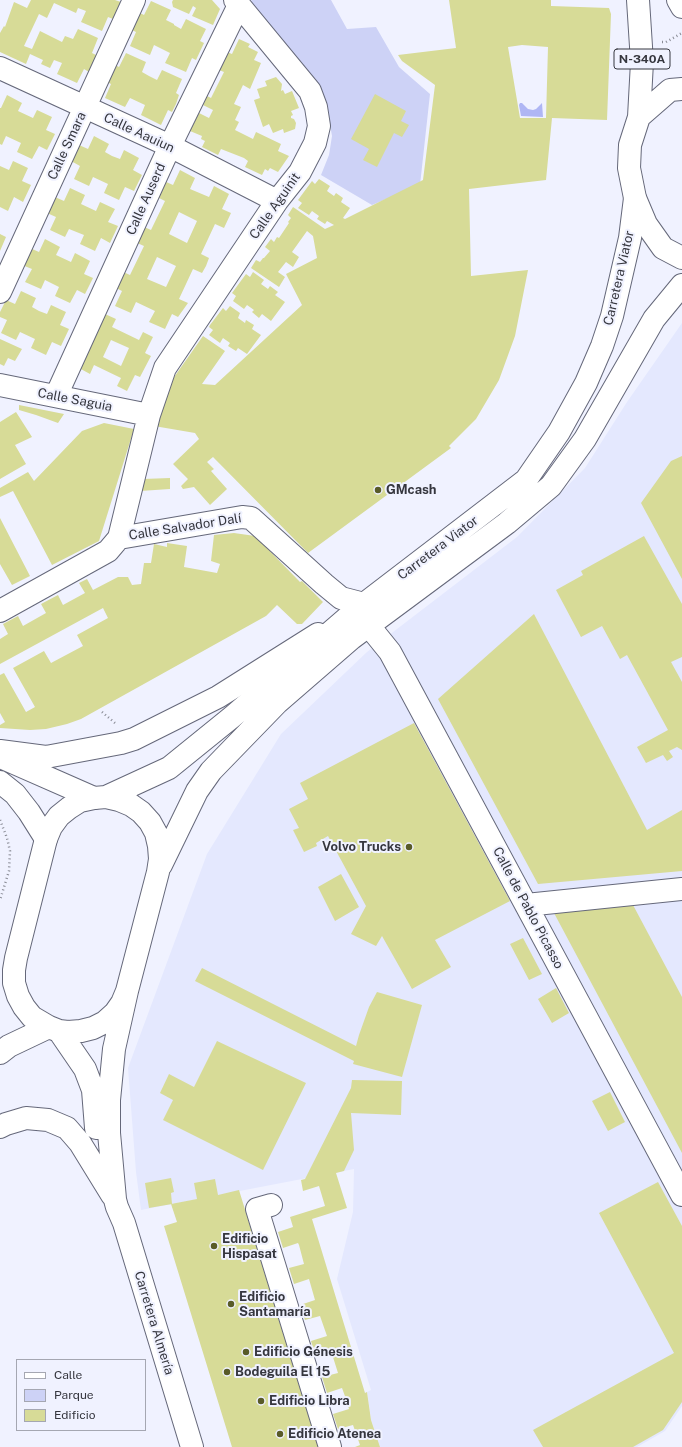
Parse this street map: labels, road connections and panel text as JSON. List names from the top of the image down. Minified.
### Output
{"streets":{"main road":["N-340A","Calle Aauiun","Calle Smara","Calle Auserd","Calle Aguinit","Carretera Viator","Calle Saguia","Calle Salvador Dalí","Calle de Pablo Picasso","Carretera Almería"]},"crossings":[["N-340A","Carretera Viator"],["Calle Aauiun","Calle Smara"],["Calle Aauiun","Calle Auserd"],["Calle Aauiun","Calle Aguinit"],["Calle Auserd","Calle Aguinit"],["Calle Auserd","Calle Saguia"],["Calle Aguinit","Calle Saguia"],["Calle Aguinit","Calle Salvador Dalí"],["Carretera Viator","Calle Salvador Dalí"],["Carretera Viator","Calle de Pablo Picasso"],["Calle Saguia","Calle Salvador Dalí"],["Calle Salvador Dalí","Calle de Pablo Picasso"]],"places":["GMcash","Volvo Trucks","Edificio Hispasat","Edificio Santamaría","Edificio Génesis","Bodeguila El 15","Edificio Libra","Edificio Atenea"],"legend":["Calle","Parque","Edificio"]}
